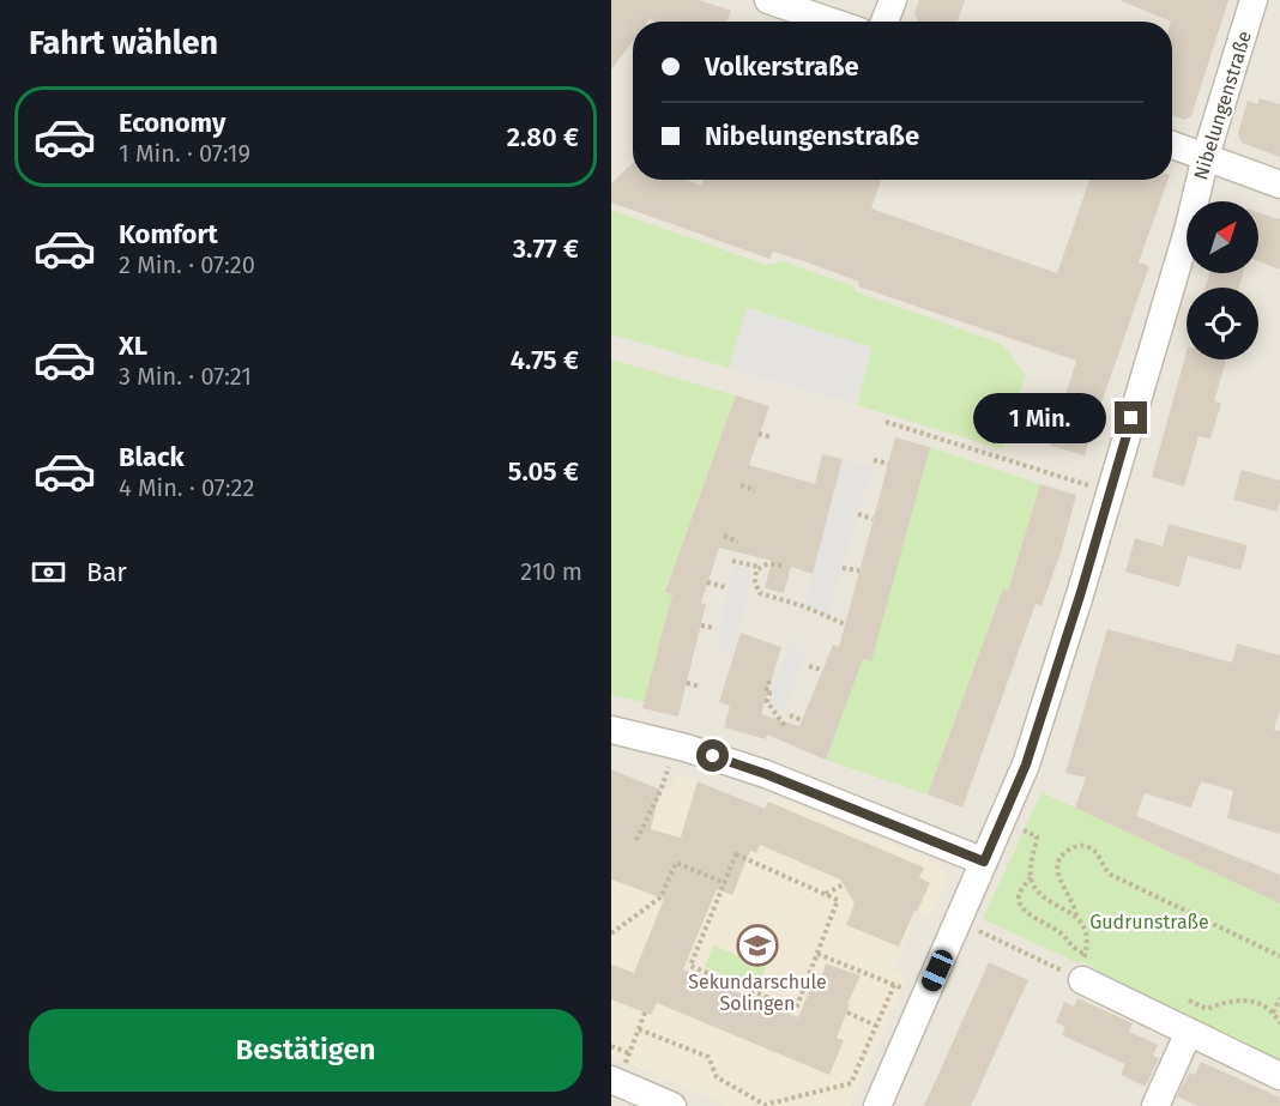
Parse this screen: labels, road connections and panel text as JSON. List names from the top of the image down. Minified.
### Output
{"streets":{"street":["Nibelungenstraße"]},"parks":["Gudrunstraße"],"places":{"school or university":["Sekundarschule Solingen"]},"north":"top right","page":{"heading":"Fahrt wählen","banner":["Volkerstraße","Nibelungenstraße"],"list":[{"name":"Economy","note":"1 Min. · 07:19","value":"2.80 €"},{"name":"Komfort","note":"2 Min. · 07:20","value":"3.77 €"},{"name":"XL","note":"3 Min. · 07:21","value":"4.75 €"},{"name":"Black","note":"4 Min. · 07:22","value":"5.05 €"}],"bubble":"1 Min.","pay":["Bar","210 m"],"buttons":"Bestätigen"}}
